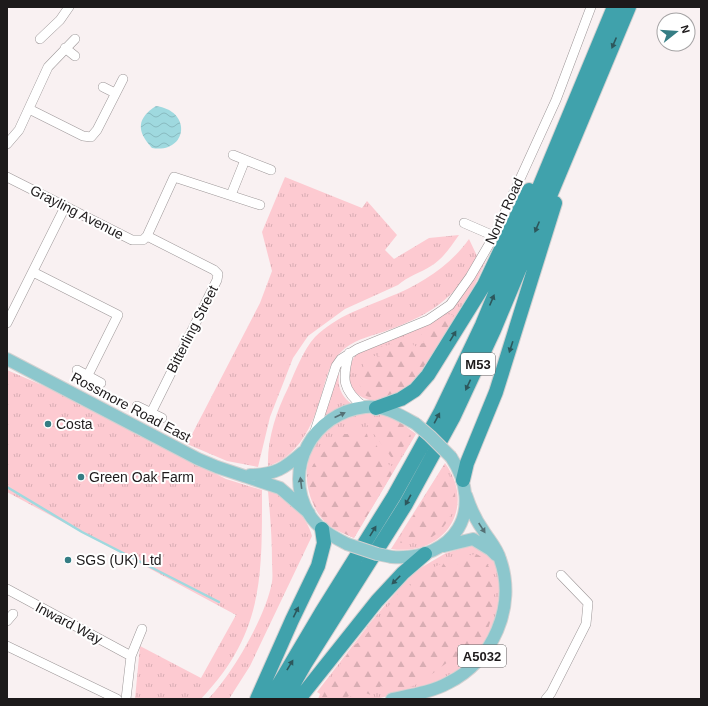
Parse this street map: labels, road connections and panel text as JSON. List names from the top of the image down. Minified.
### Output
{"streets":{"highway":["M53"],"main road":["Rossmore Road East","A5032"],"street":["North Road","Grayling Avenue","Bitterling Street","Inward Way"]},"crossings":[["North Road","A5032"],["Grayling Avenue","Bitterling Street"],["Rossmore Road East","A5032"]],"places":["Costa","Green Oak Farm","SGS (UK) Ltd"],"north":"right"}
